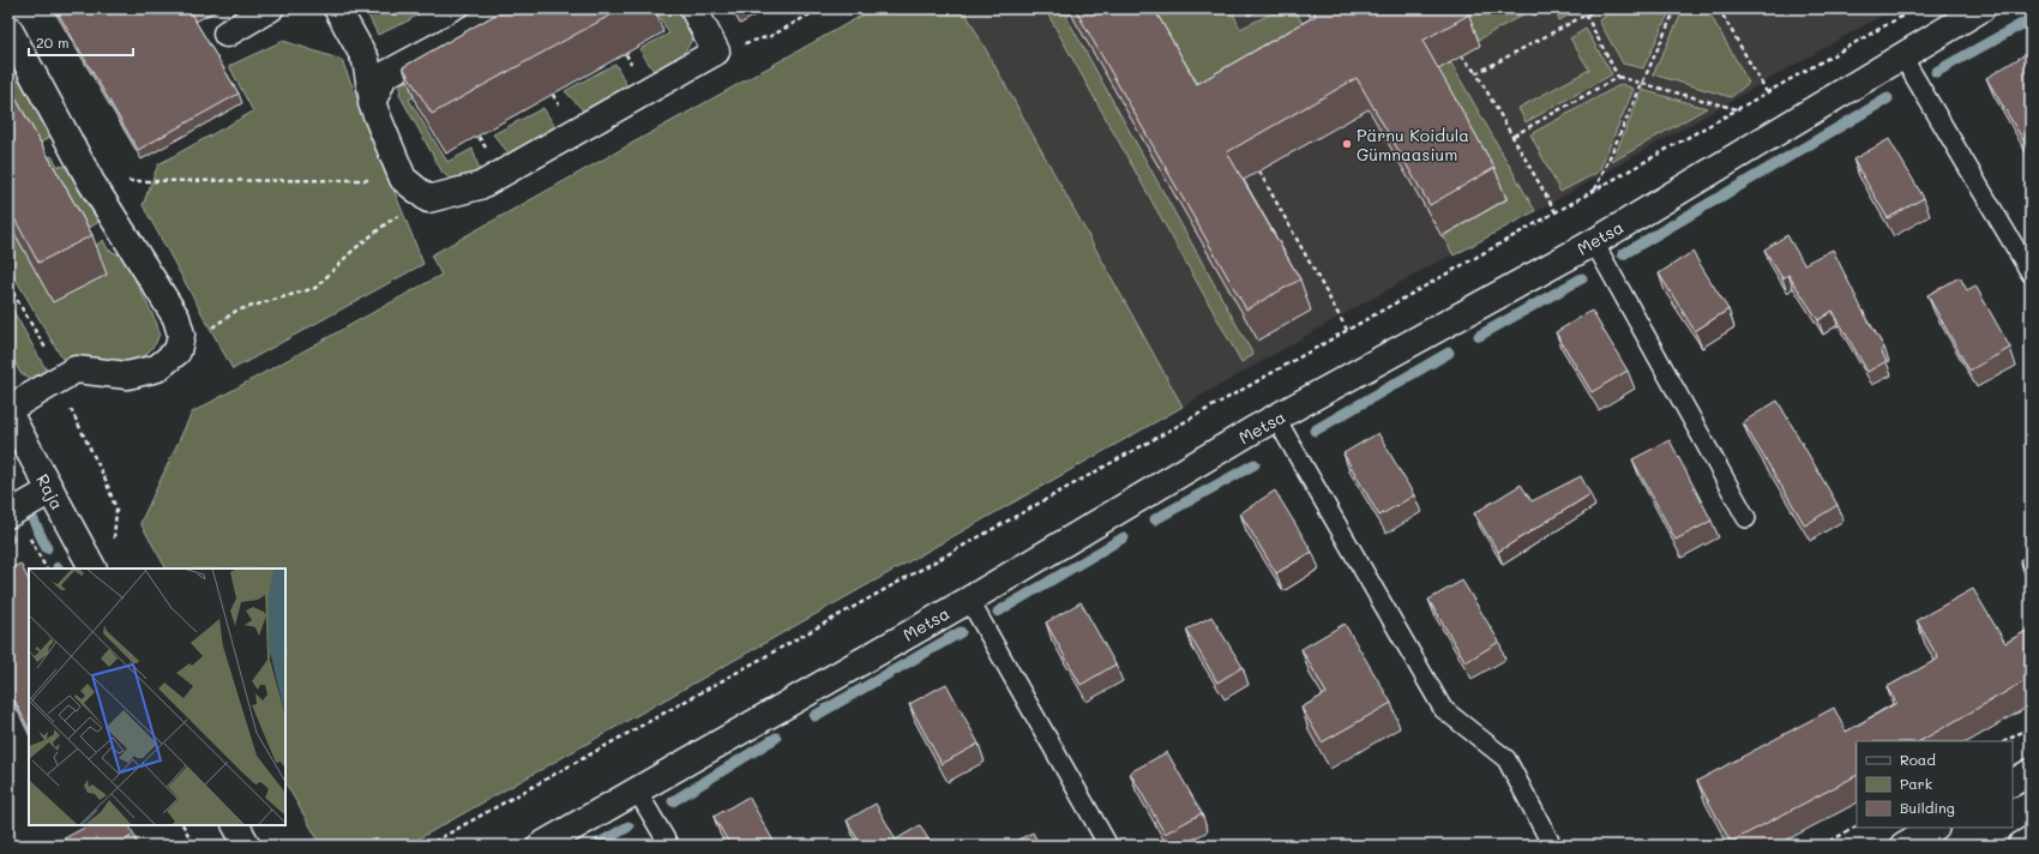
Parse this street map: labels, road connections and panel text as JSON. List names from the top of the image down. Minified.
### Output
{"streets":{"street":["Metsa","Raja"]},"places":["Pärnu Koidula Gümnaasium"],"legend":["Road","Park","Building"],"scale_bar":"20 m"}
